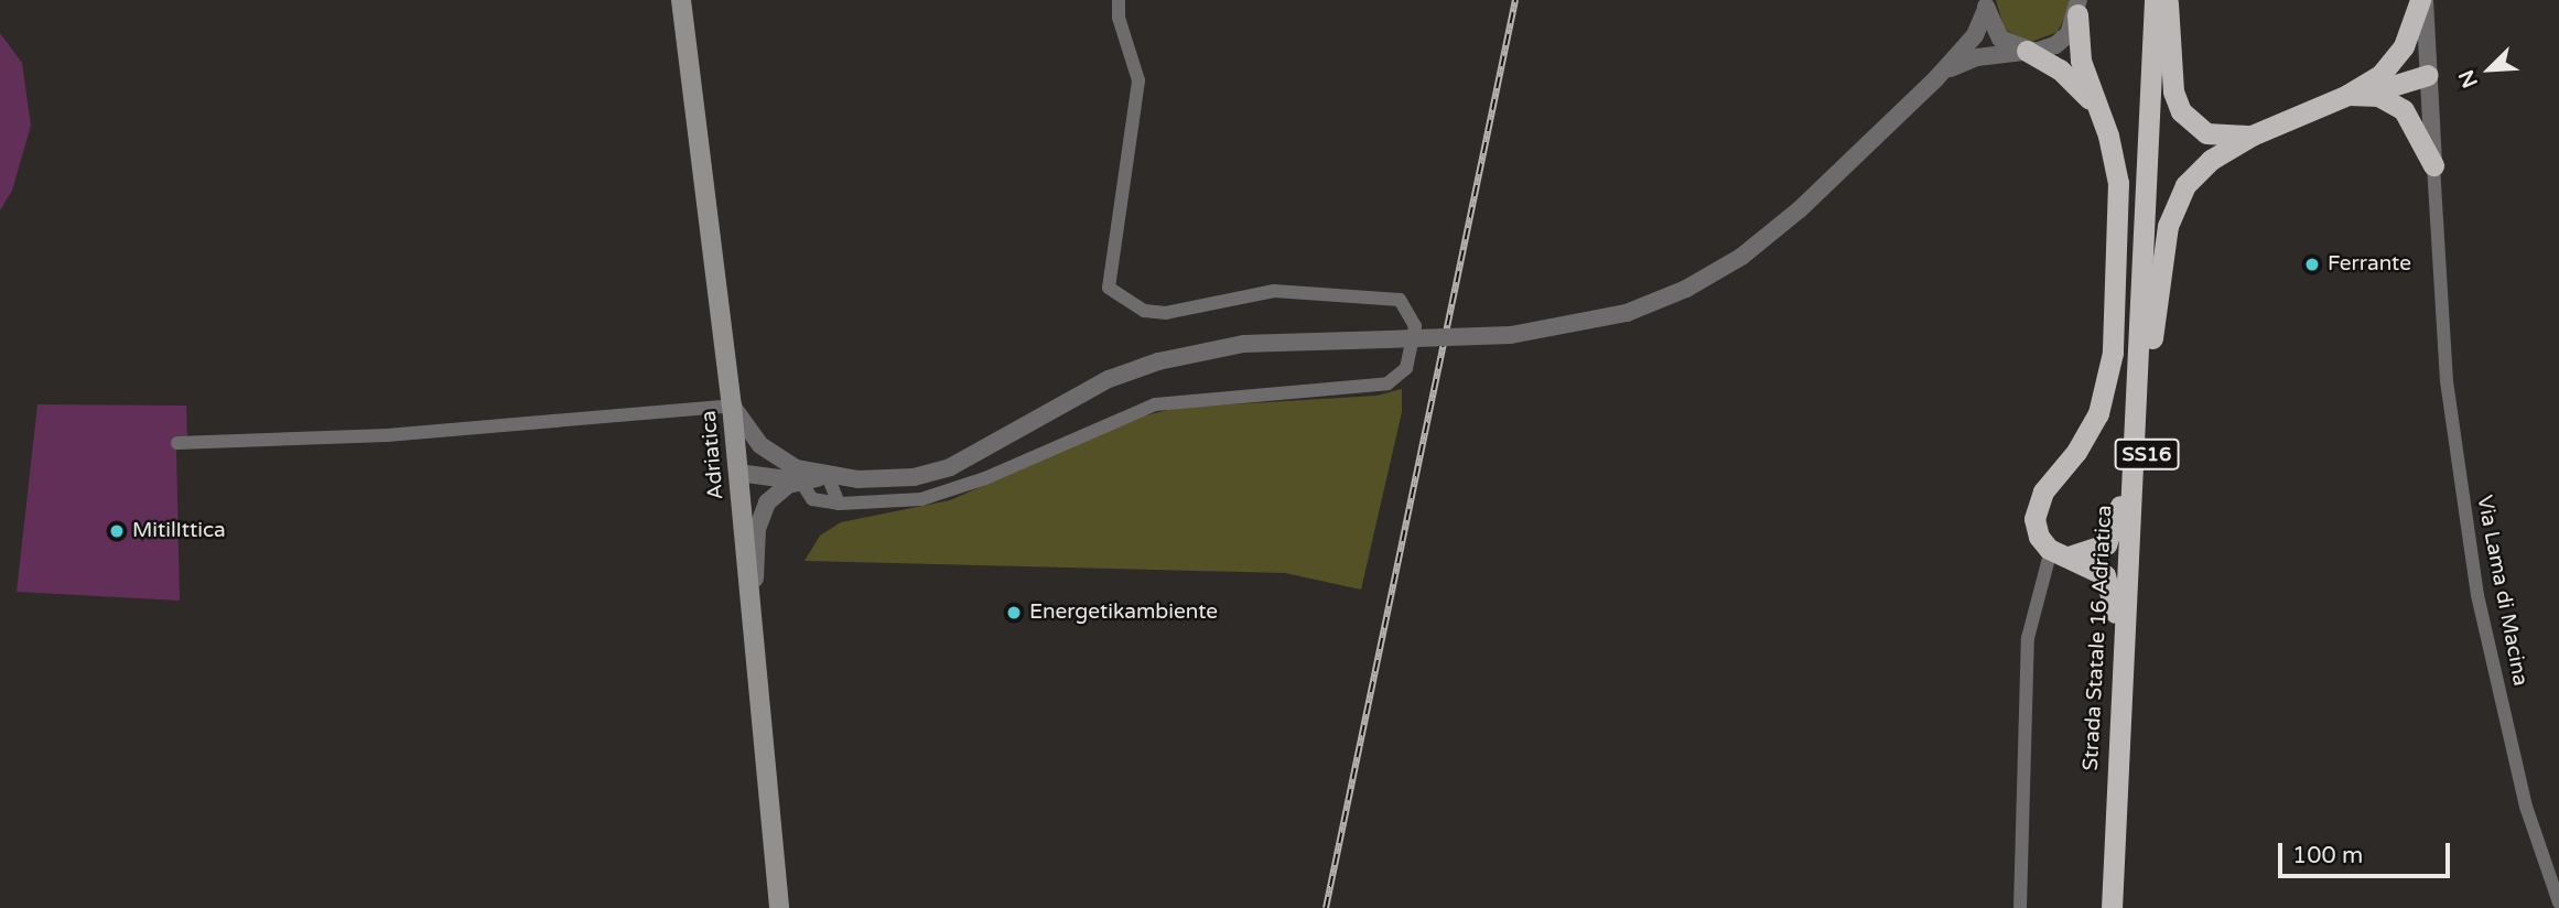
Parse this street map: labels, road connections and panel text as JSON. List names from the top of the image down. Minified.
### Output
{"streets":{"highway":["SS16","Strada Statale 16 Adriatica"],"main road":["Adriatica"],"street":["Via Lama di Macina"]},"crossings":[["SS16","Strada Statale 16 Adriatica"]],"places":["Ferrante","MitilIttica","Energetikambiente"],"scale_bar":"100 m","north":"bottom left"}
